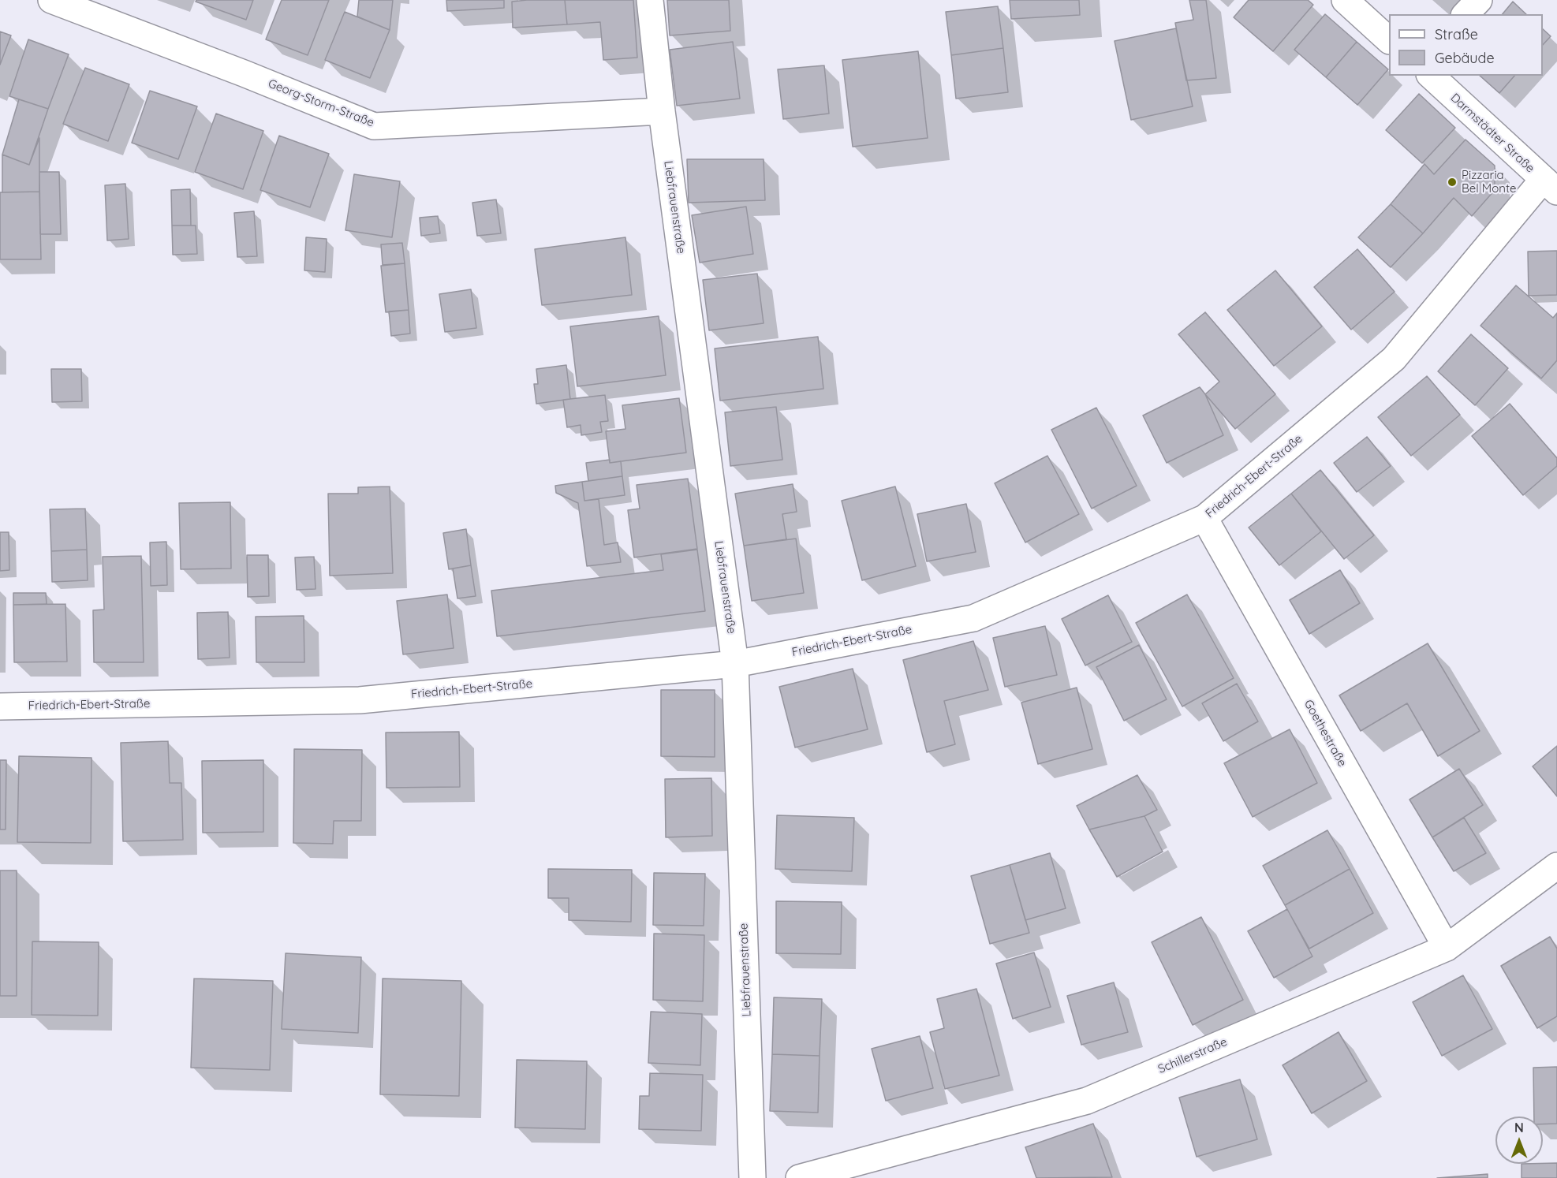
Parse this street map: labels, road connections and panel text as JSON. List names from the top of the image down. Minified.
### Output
{"streets":{"street":["Georg-Storm-Straße","Darmstädter Straße","Liebfrauenstraße","Friedrich-Ebert-Straße","Goethestraße","Schillerstraße"]},"crossings":[["Georg-Storm-Straße","Liebfrauenstraße"],["Darmstädter Straße","Friedrich-Ebert-Straße"],["Liebfrauenstraße","Friedrich-Ebert-Straße"],["Friedrich-Ebert-Straße","Goethestraße"],["Goethestraße","Schillerstraße"]],"places":["Pizzaria Bel Monte"],"legend":["Straße","Gebäude"],"north":"top"}
